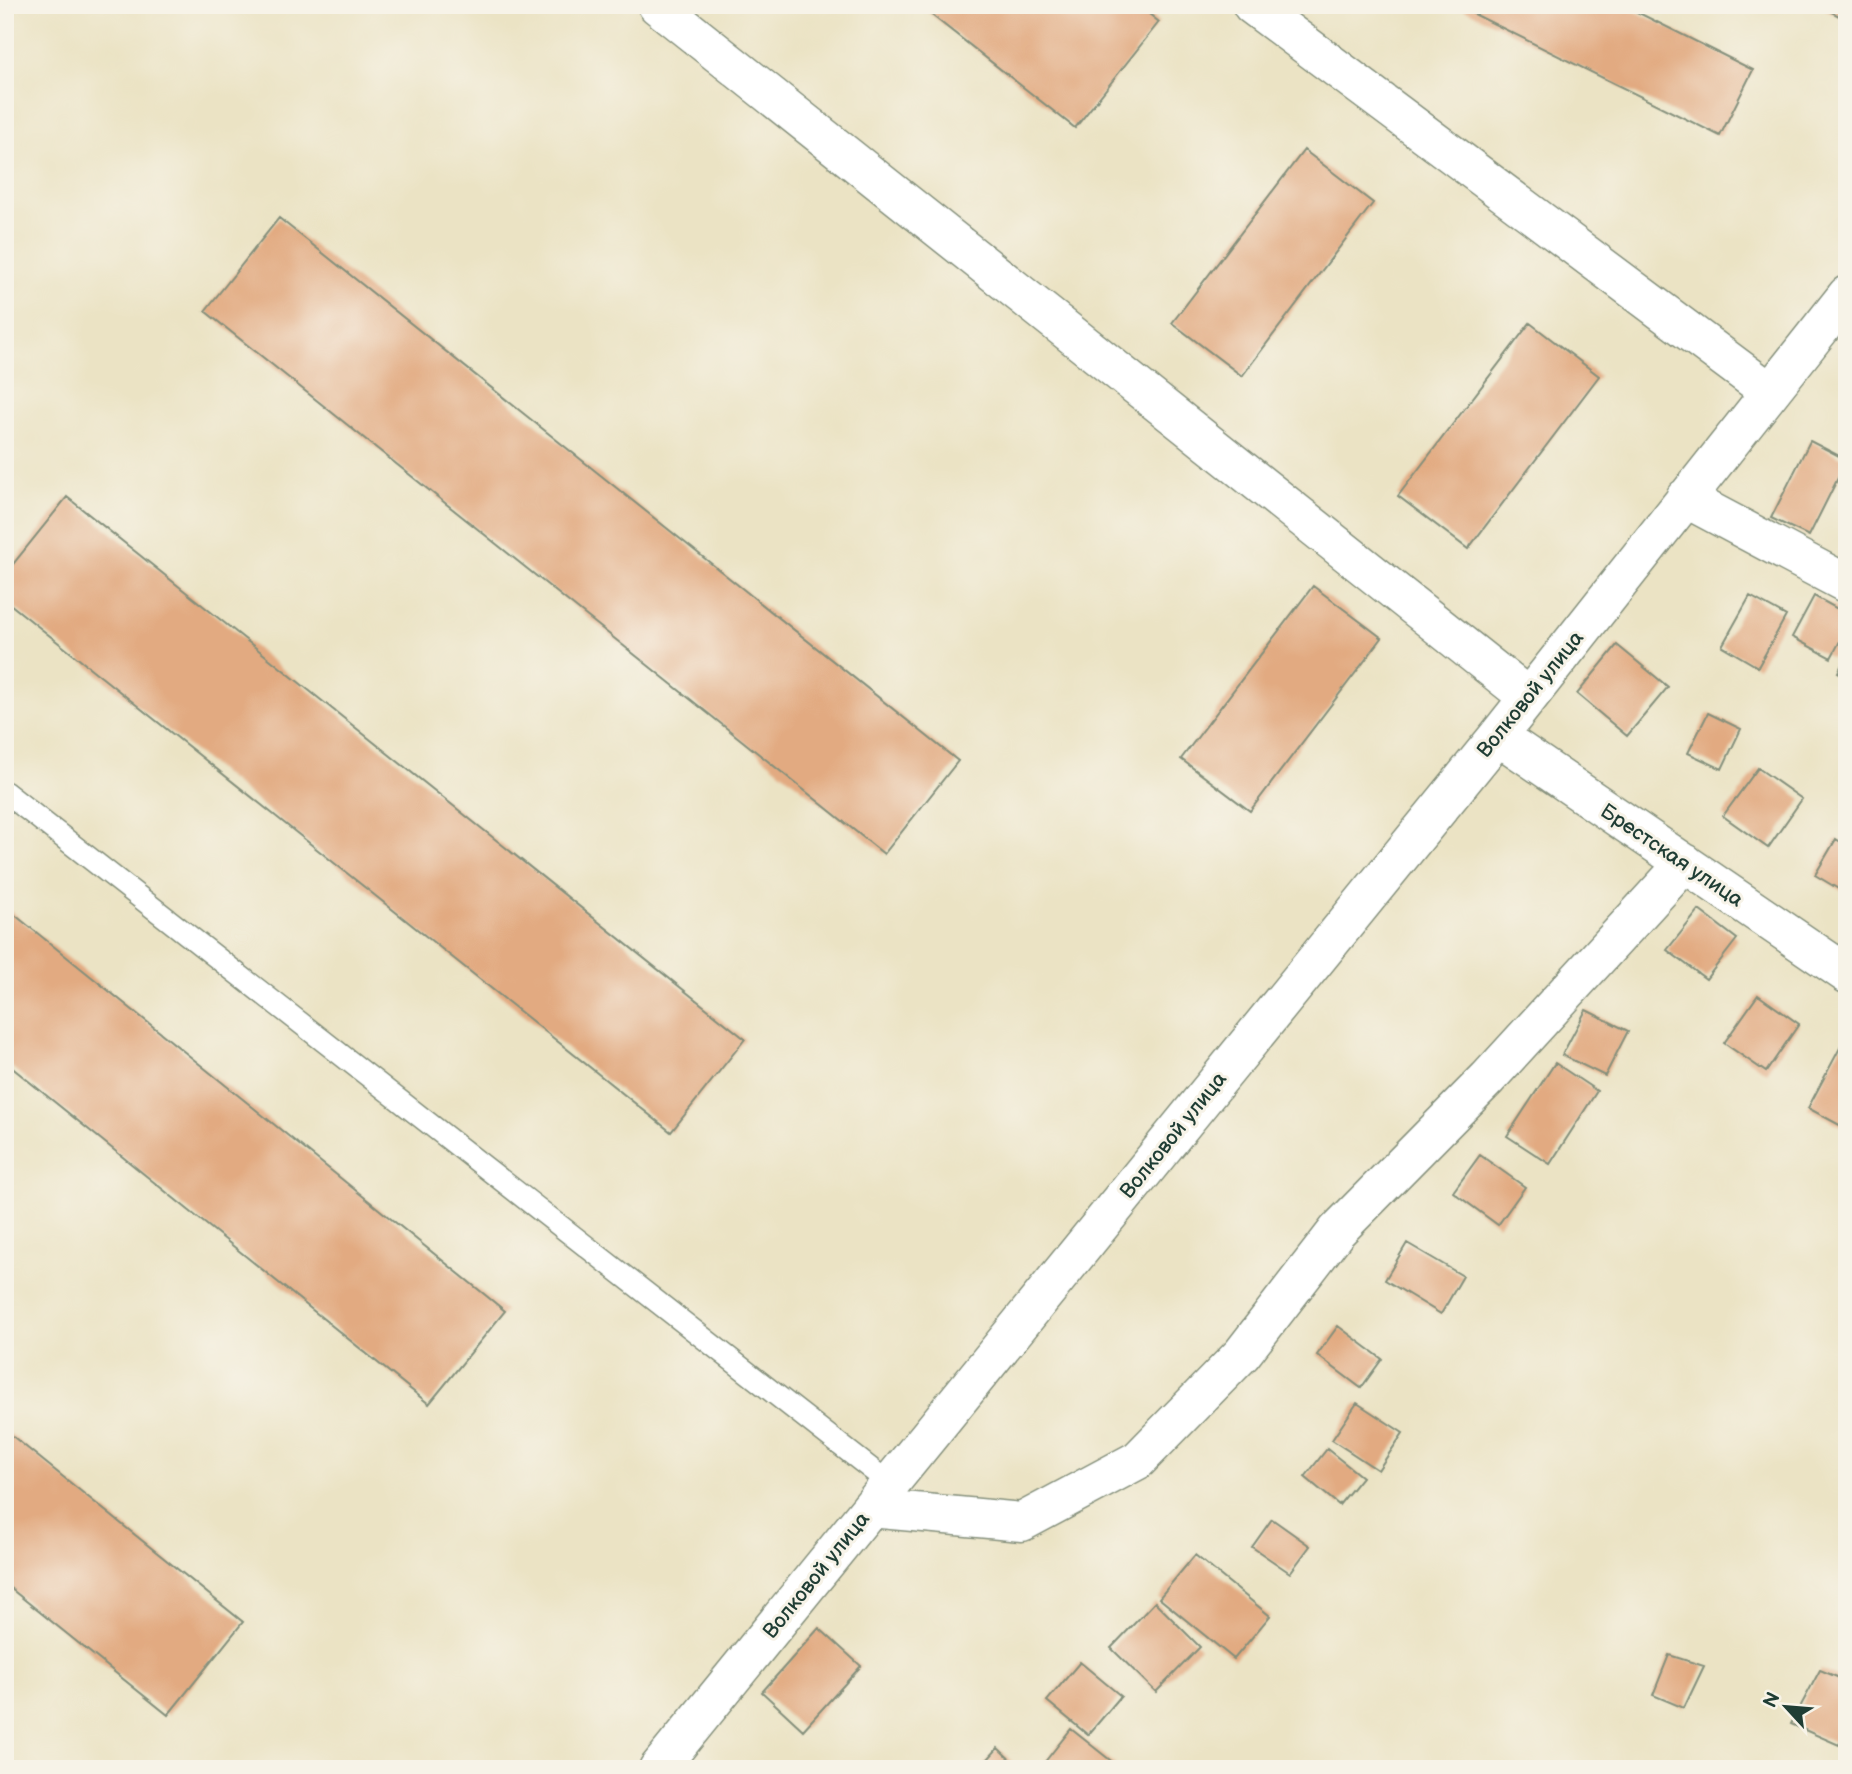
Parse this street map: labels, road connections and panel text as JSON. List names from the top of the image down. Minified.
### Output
{"streets":{"street":["Волковой улица","Брестская улица"]},"crossings":[["Волковой улица","Брестская улица"]],"north":"top left"}
